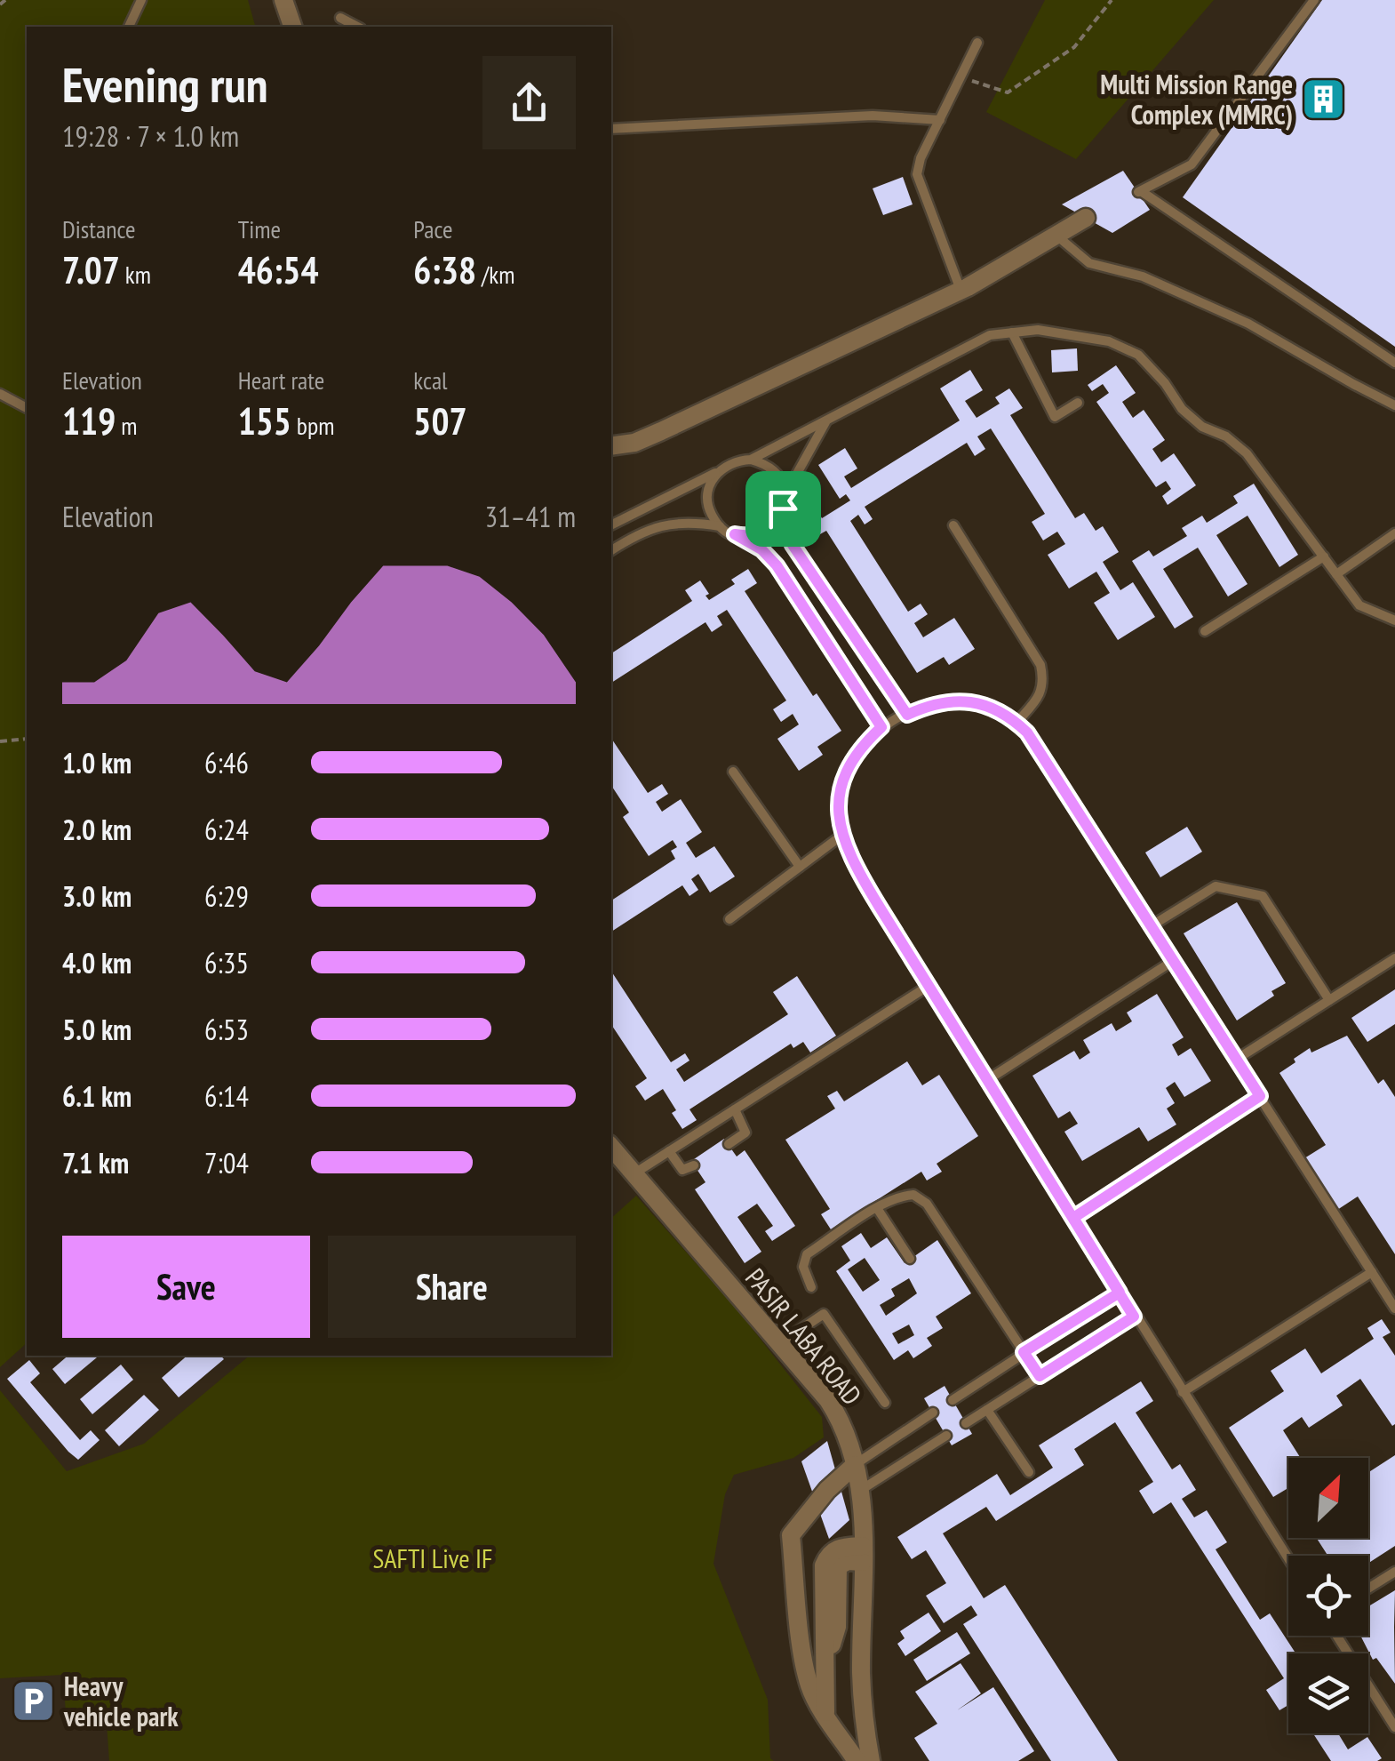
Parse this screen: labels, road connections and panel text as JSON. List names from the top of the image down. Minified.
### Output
{"streets":{"street":["PASIR LABA ROAD"]},"parks":["SAFTI Live IF"],"places":{"building":["Multi Mission Range Complex (MMRC)"],"parking":["Heavy vehicle park"]},"north":"top right","page":{"heading":["Evening run","19:28 · 7 × 1.0 km"],"stats":[["Distance","7.07 km"],["Time","46:54"],["Pace","6:38 /km"],["Elevation","119 m"],["Heart rate","155 bpm"],["kcal","507"]],"chart":["Elevation","31–41 m"],"list":[{"name":"1.0 km","note":"6:46"},{"name":"2.0 km","note":"6:24"},{"name":"3.0 km","note":"6:29"},{"name":"4.0 km","note":"6:35"},{"name":"5.0 km","note":"6:53"},{"name":"6.1 km","note":"6:14"},{"name":"7.1 km","note":"7:04"}],"buttons":["Save","Share"]}}
